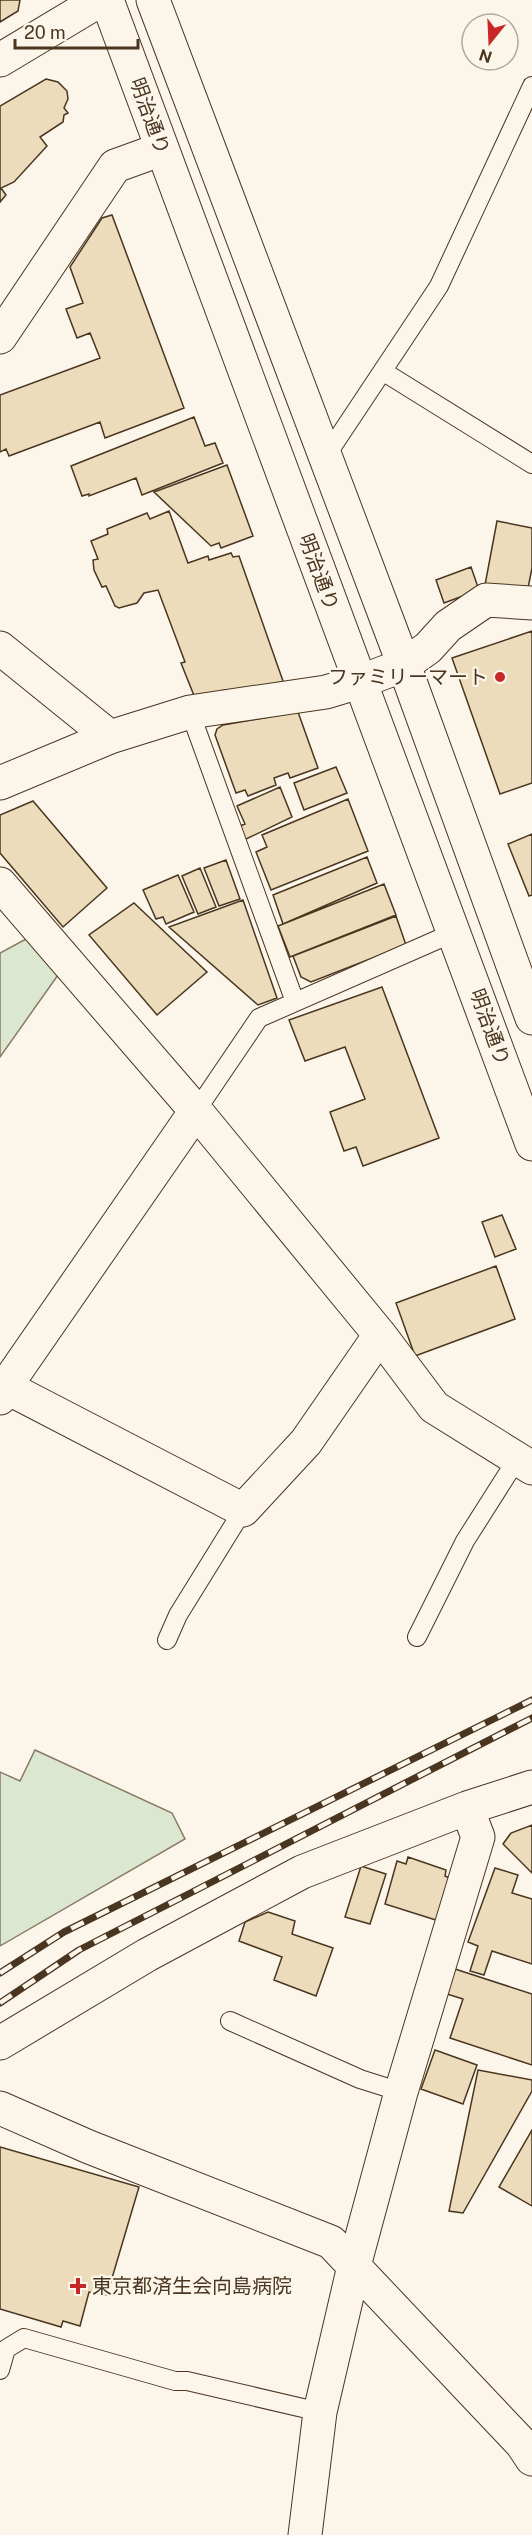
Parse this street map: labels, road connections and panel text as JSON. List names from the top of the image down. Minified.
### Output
{"streets":{"street":["明治通り"]},"places":{"other":["ファミリーマート"],"health":["東京都済生会向島病院"]},"scale_bar":"20 m","north":"bottom"}
